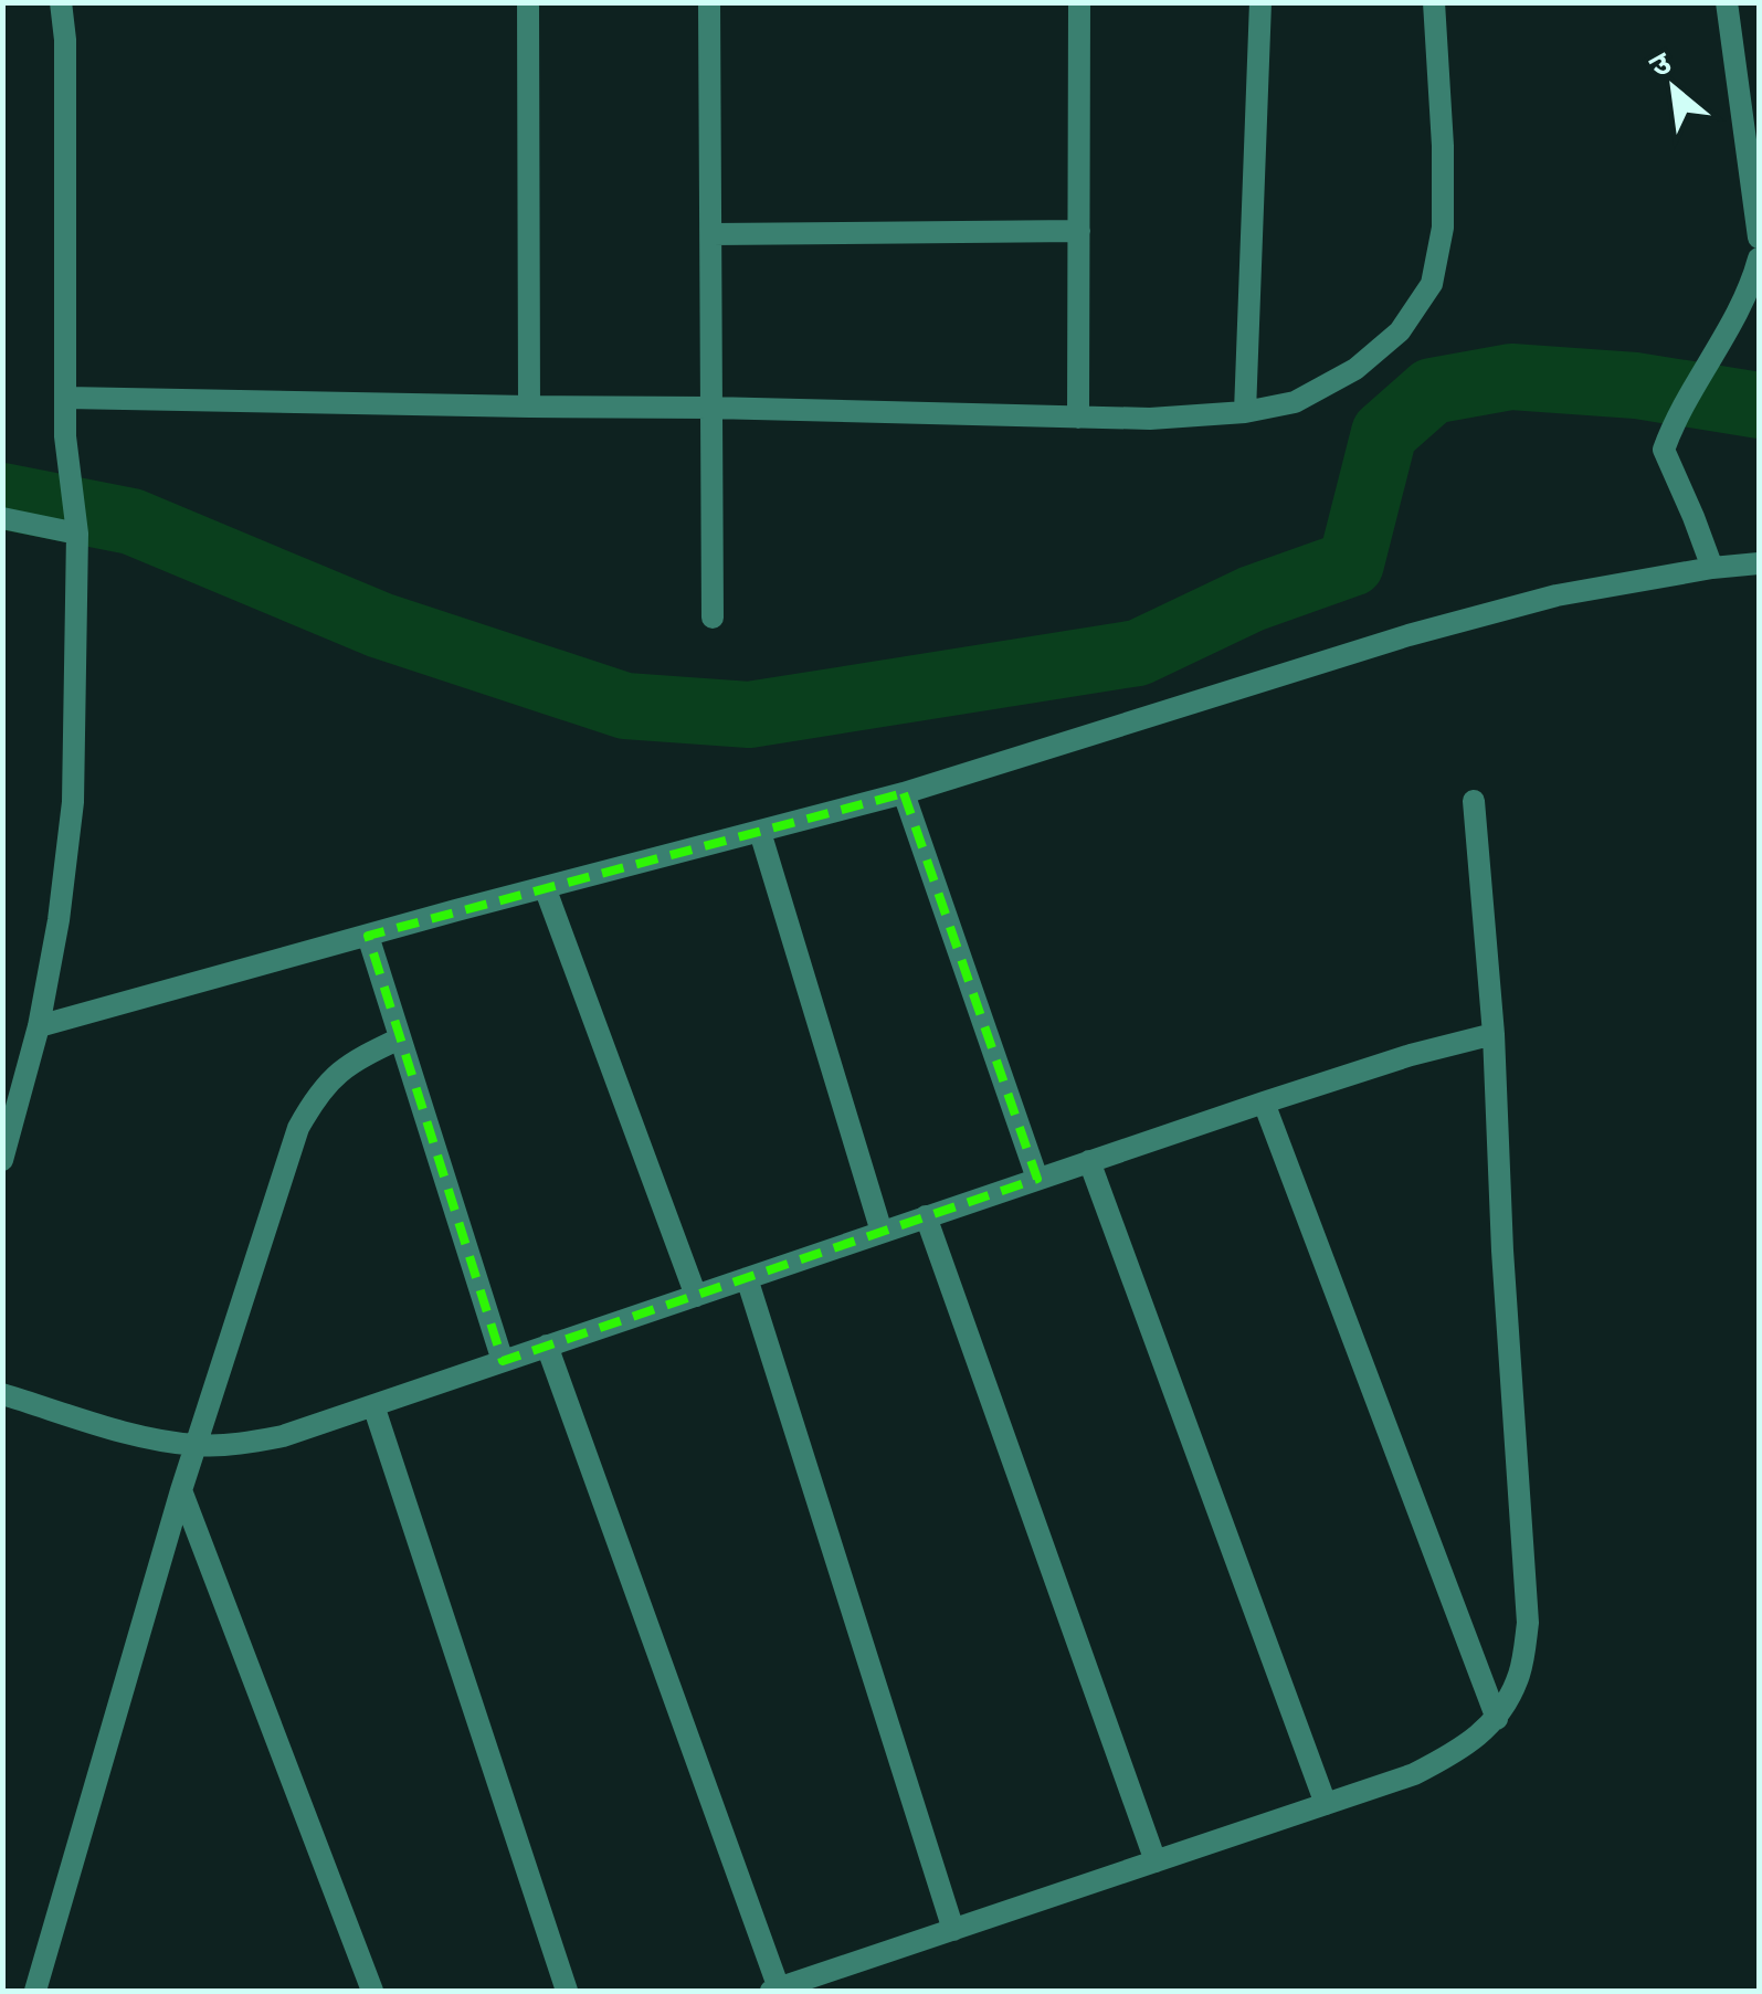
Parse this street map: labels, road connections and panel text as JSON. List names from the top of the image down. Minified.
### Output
{"north":"top left"}
